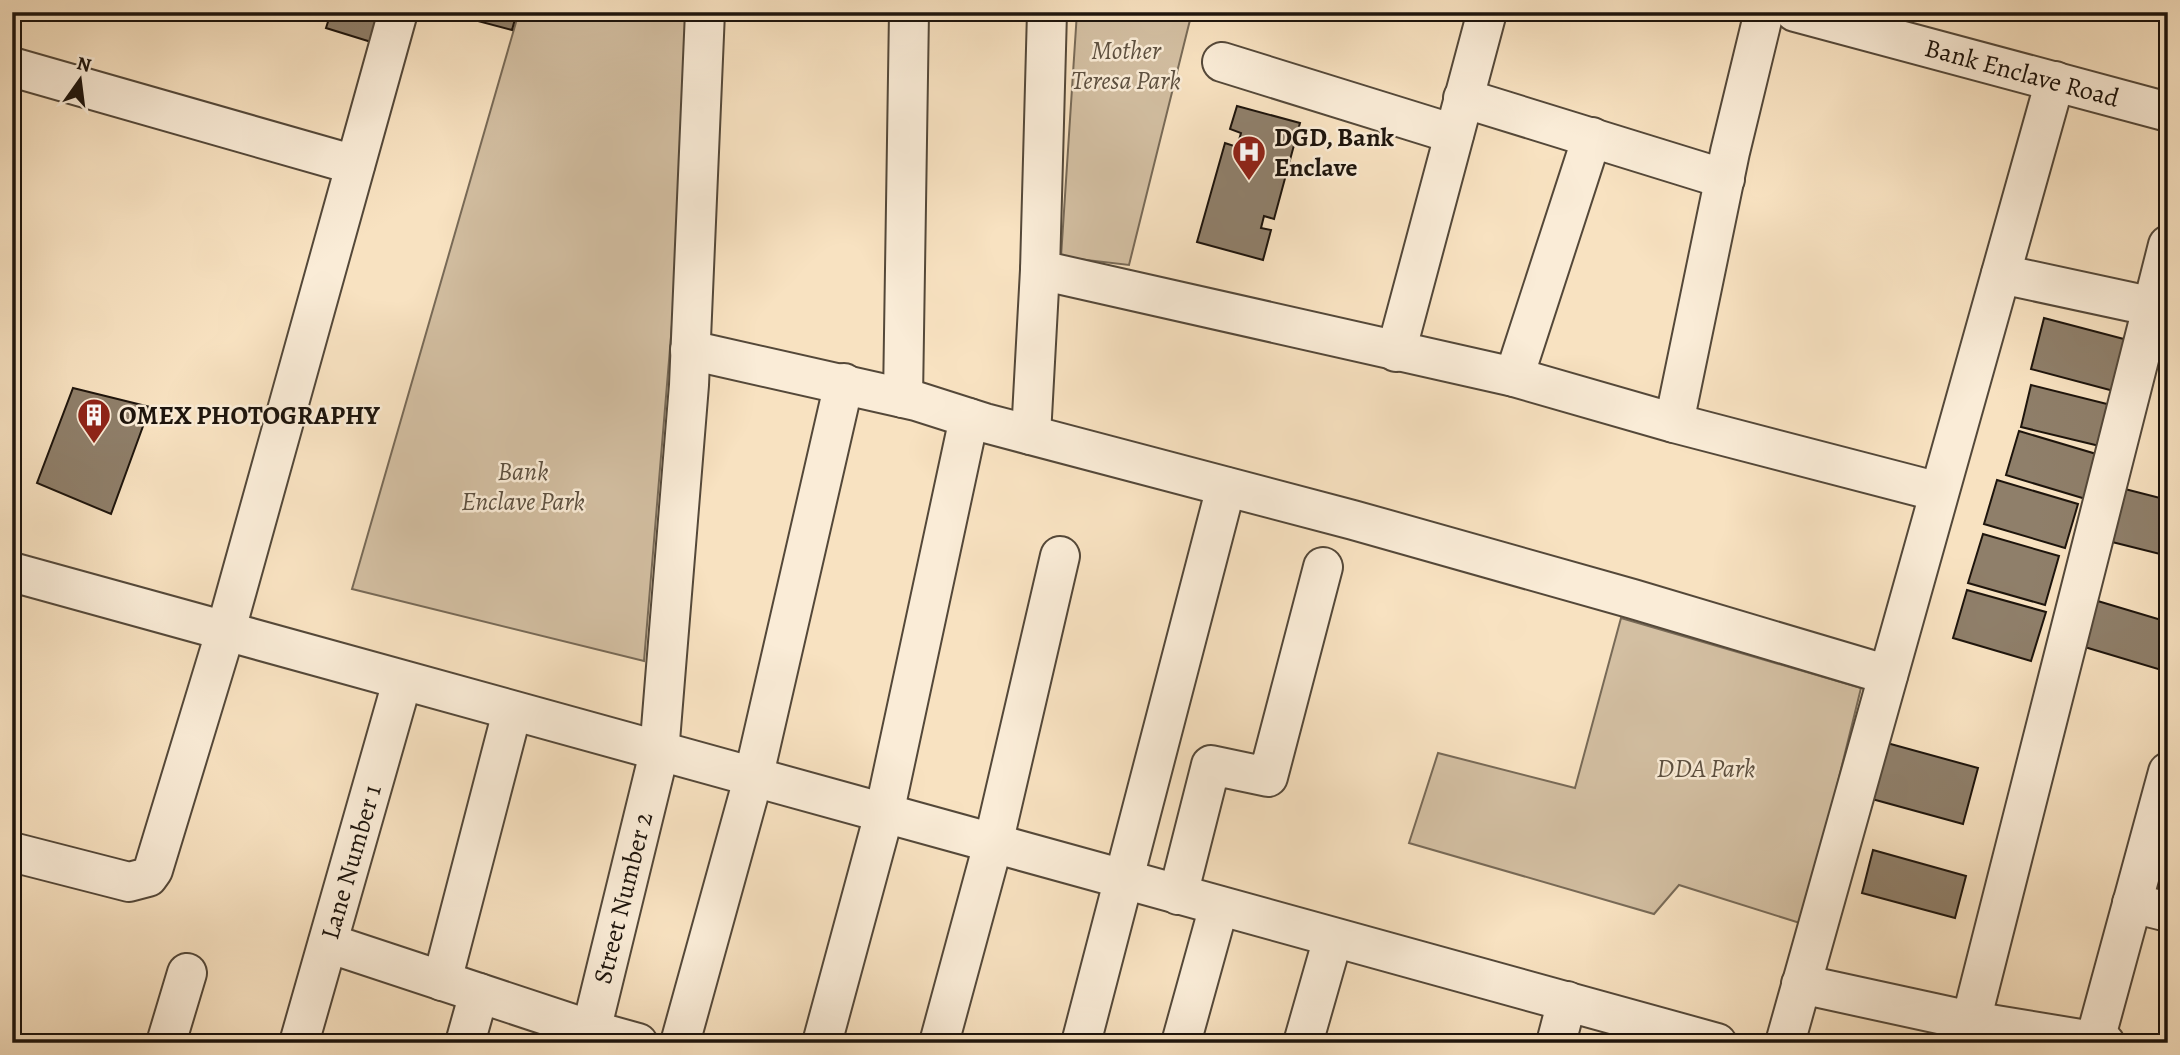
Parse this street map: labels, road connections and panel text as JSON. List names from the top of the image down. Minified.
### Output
{"streets":{"street":["Bank Enclave Road","Lane Number 1","Street Number 2"]},"parks":["Mother Teresa Park","Bank Enclave Park","DDA Park"],"places":{"hospital":["DGD, Bank Enclave"],"building":["OMEX PHOTOGRAPHY"]},"north":"top"}
